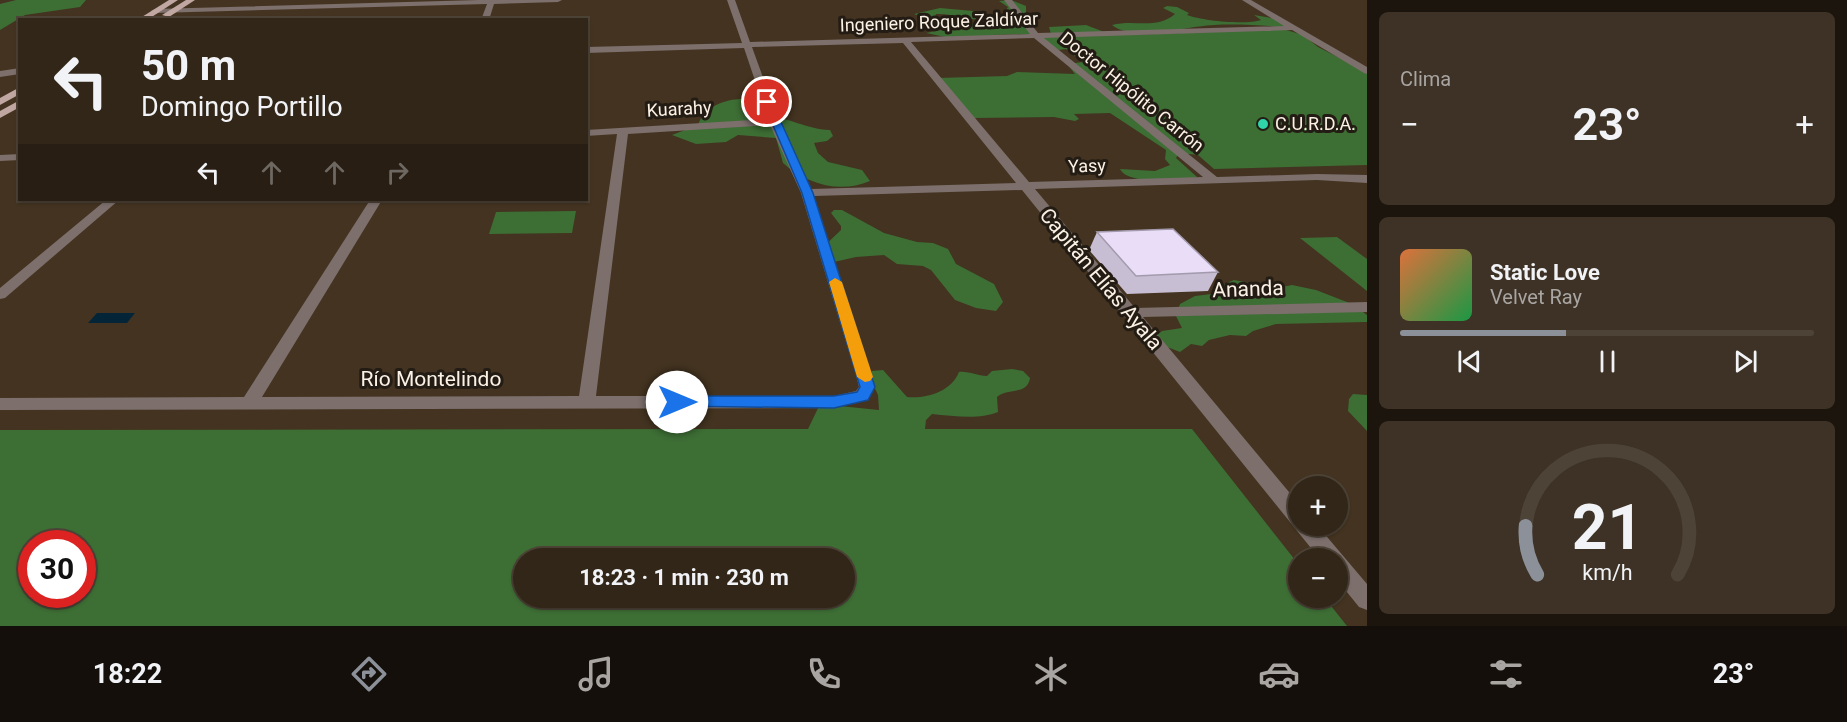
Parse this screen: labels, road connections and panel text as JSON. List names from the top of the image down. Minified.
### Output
{"streets":{"street":["Ingeniero Roque Zaldívar","Doctor Hipólito Carrón","Kuarahy","Yasy","Capitán Elías Ayala","Ananda","Río Montelindo"]},"crossings":[["Ingeniero Roque Zaldívar","Doctor Hipólito Carrón"],["Ingeniero Roque Zaldívar","Capitán Elías Ayala"],["Doctor Hipólito Carrón","Yasy"],["Yasy","Capitán Elías Ayala"],["Yasy","Río Montelindo"],["Capitán Elías Ayala","Ananda"]],"places":["C.U.R.D.A."],"page":{"tile":"Clima","turn":["50 m","Domingo Portillo"],"heat":["−","23°","+"],"song":["Static Love","Velvet Ray"],"map_buttons":["+","−"],"limit":"30","trip":"18:23 · 1 min · 230 m","tabs":["18:22","23°"],"gauge":["21","km/h"]}}
